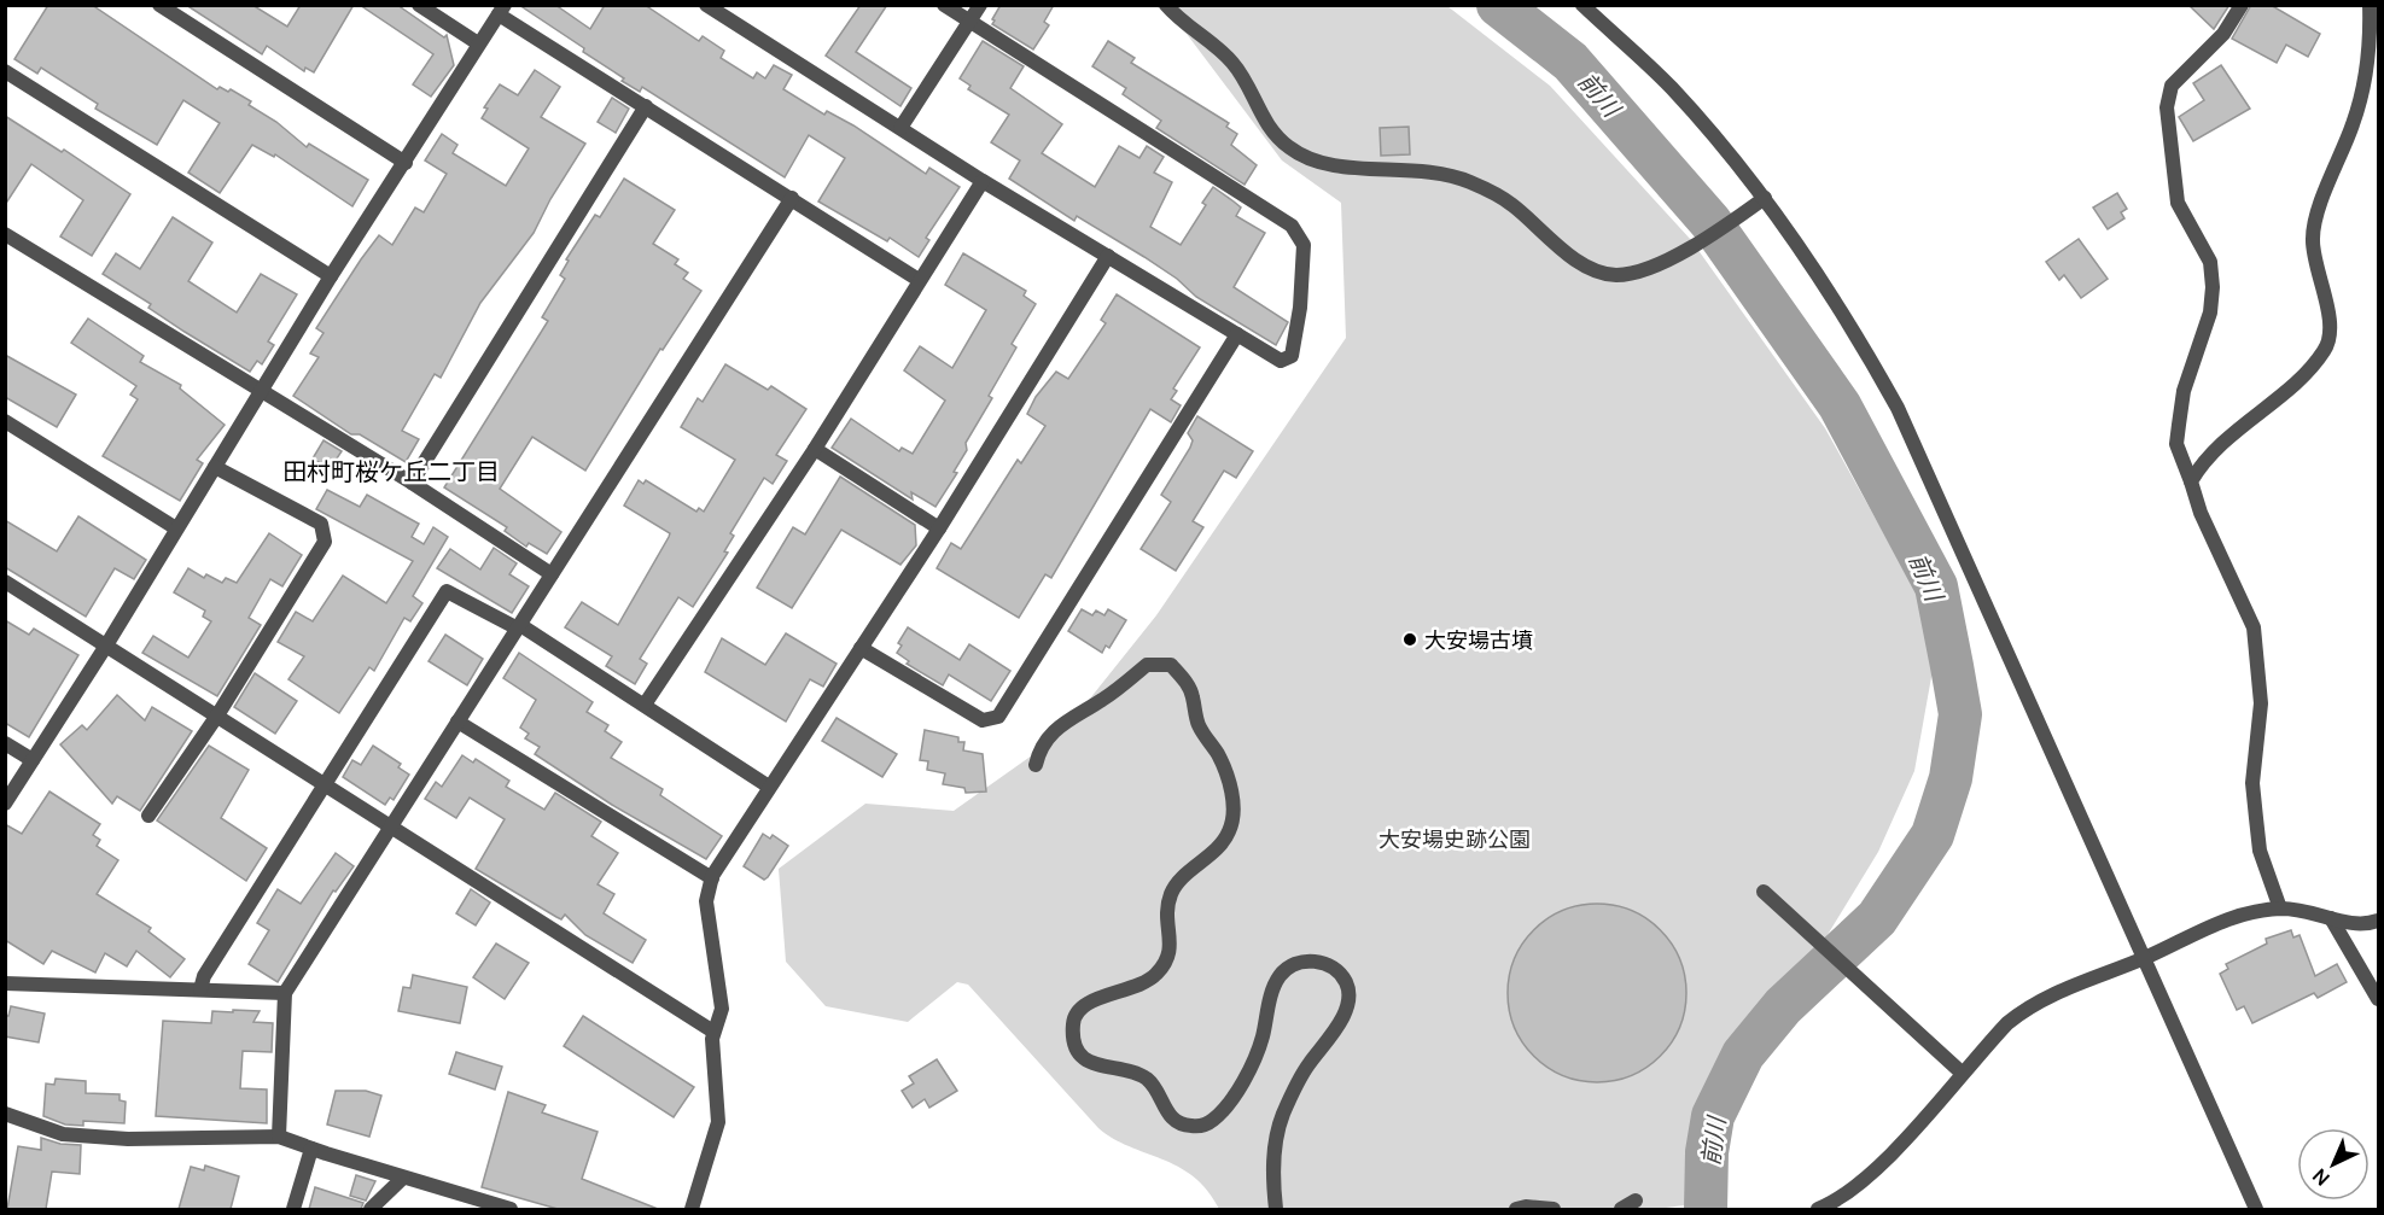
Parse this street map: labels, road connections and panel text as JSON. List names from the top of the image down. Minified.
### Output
{"districts":["田村町桜ケ丘二丁目"],"water":["前川"],"parks":["大安場史跡公園"],"places":["大安場古墳"],"north":"bottom left"}
